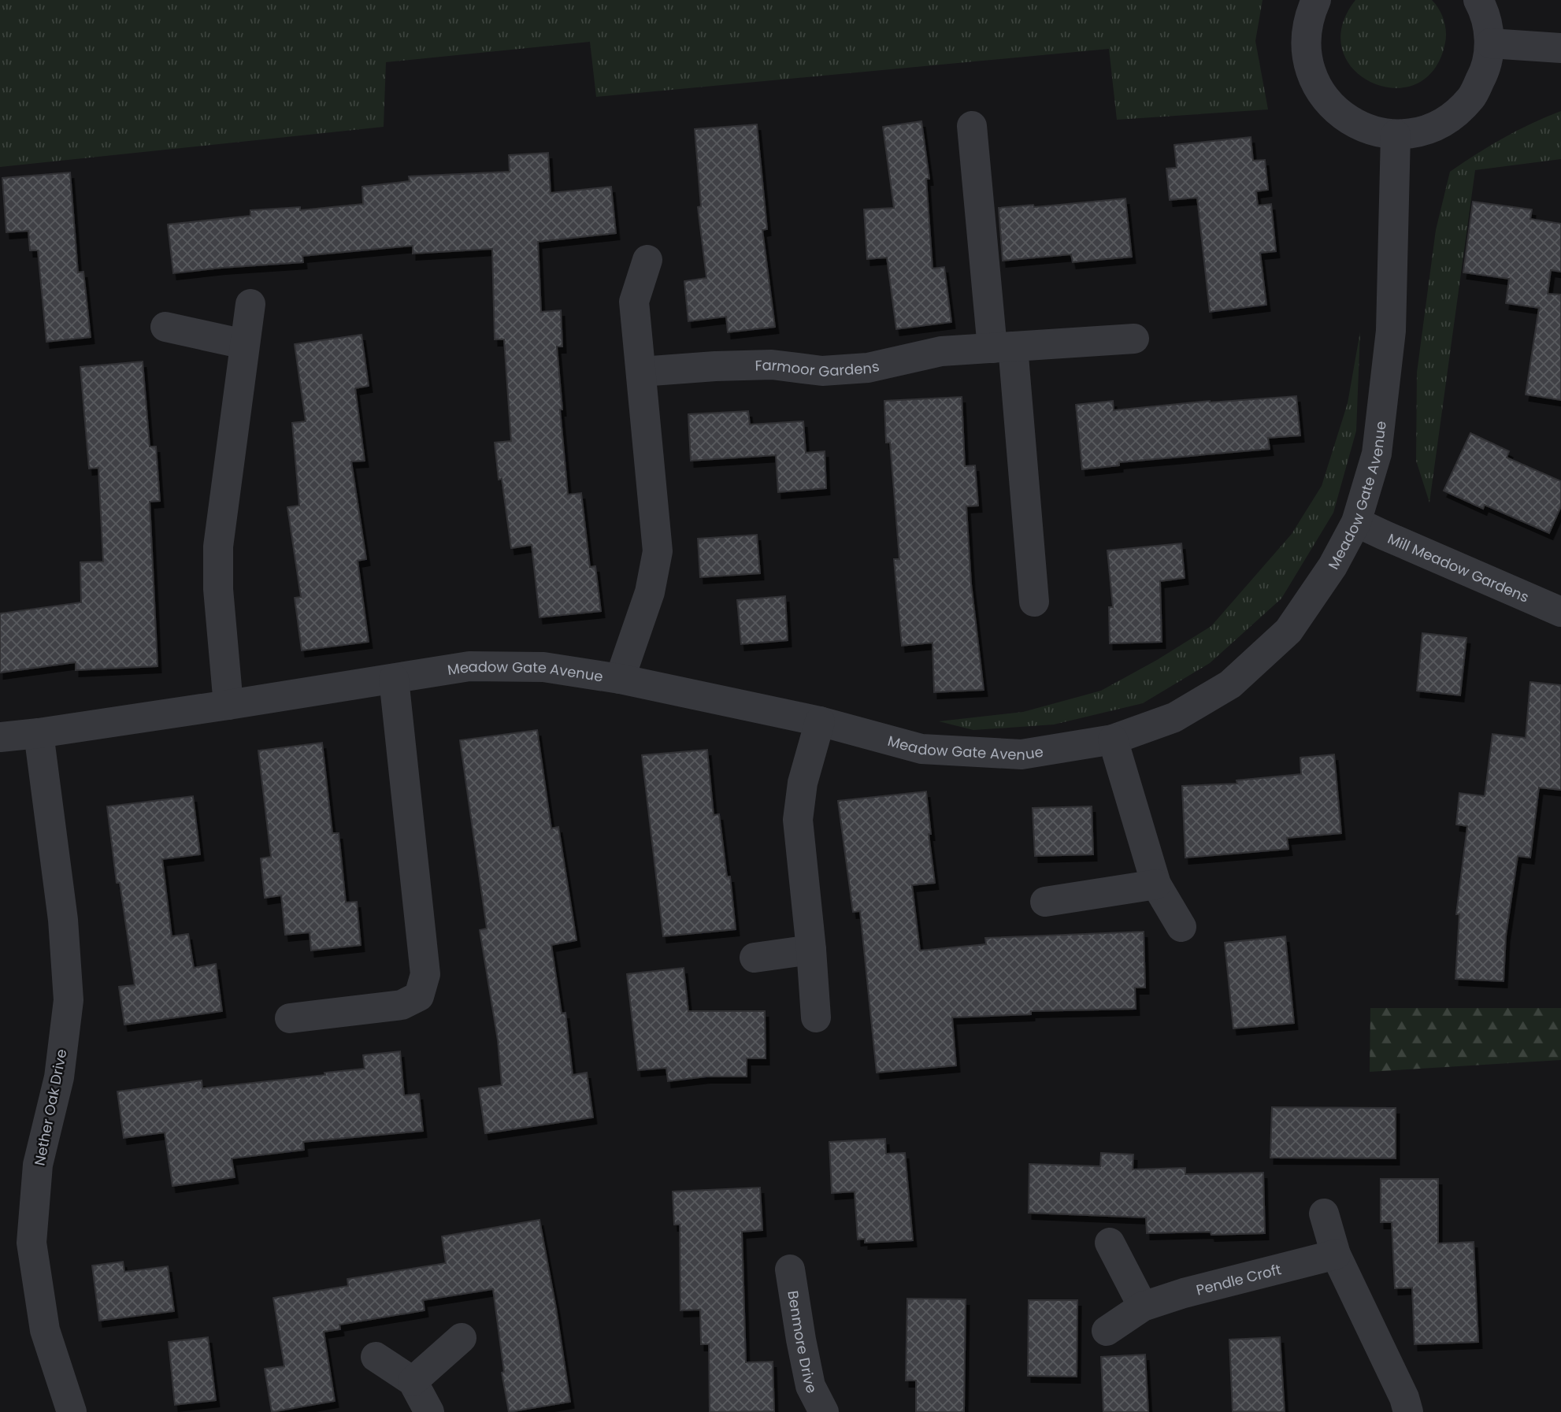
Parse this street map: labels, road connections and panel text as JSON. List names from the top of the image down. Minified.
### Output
{"streets":{"street":["Farmoor Gardens","Meadow Gate Avenue","Mill Meadow Gardens","Nether Oak Drive","Pendle Croft","Benmore Drive"]},"crossings":[["Meadow Gate Avenue","Mill Meadow Gardens"],["Meadow Gate Avenue","Nether Oak Drive"]]}
